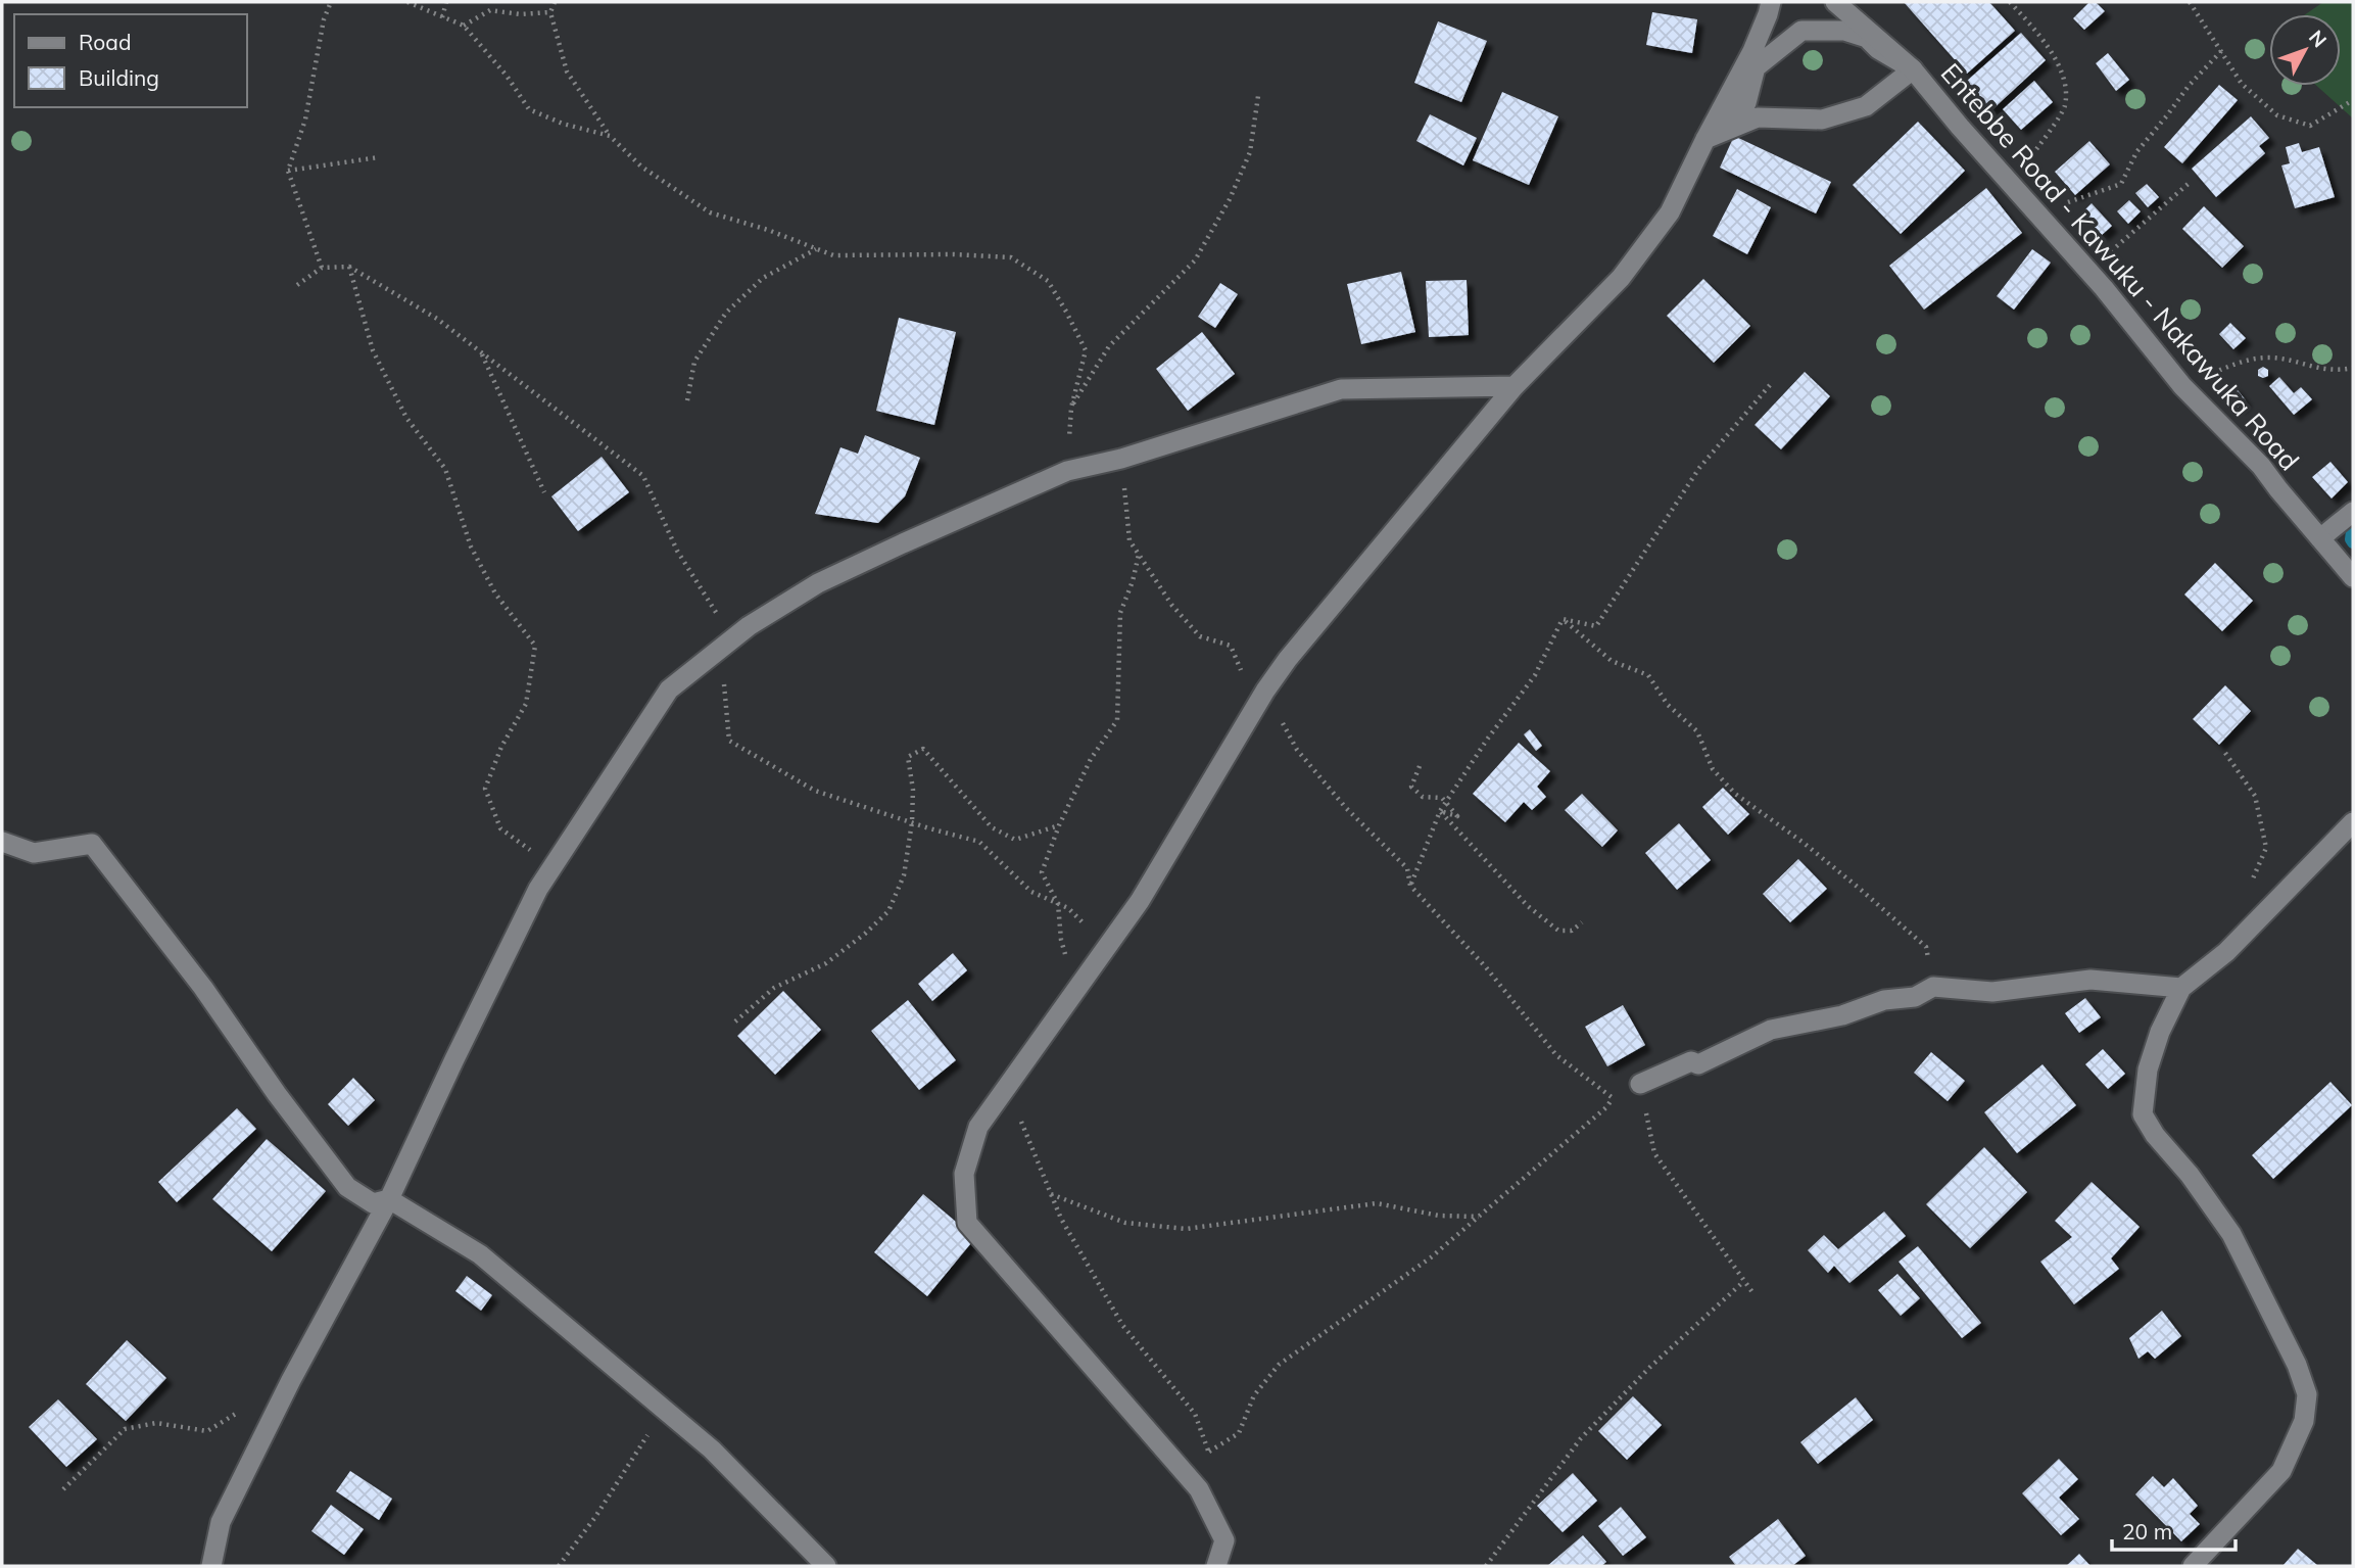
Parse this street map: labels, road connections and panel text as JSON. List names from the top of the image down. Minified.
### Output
{"streets":{"street":["Entebbe Road - Kawuku - Nakawuka Road"]},"legend":["Road","Building"],"scale_bar":"20 m","north":"top right"}
